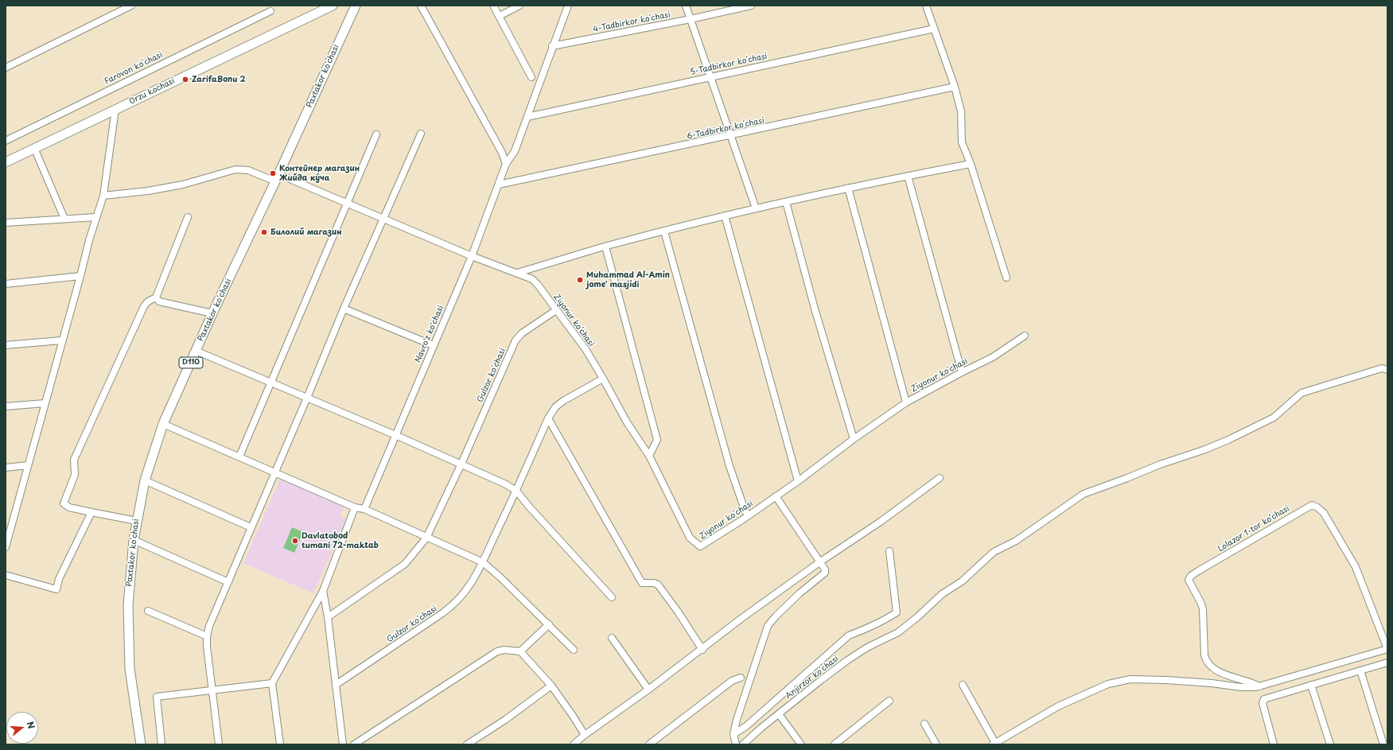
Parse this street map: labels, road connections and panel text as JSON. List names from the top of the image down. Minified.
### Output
{"streets":{"main road":["Paxtakor koʻchasi","Orzu kochasi","D110"],"street":["4-Tadbirkor koʻchasi","5-Tadbirkor koʻchasi","Farovon koʻchasi","6-Tadbirkor koʻchasi","Ziyonur koʻchasi","Navro'z ko'chasi","Gulzor koʻchasi","Lolazor 1-tor ko‘chasi","Anjirzor koʻchasi"]},"crossings":[["4-Tadbirkor koʻchasi","Navro'z ko'chasi"],["5-Tadbirkor koʻchasi","Navro'z ko'chasi"],["Paxtakor koʻchasi","Ziyonur koʻchasi"],["6-Tadbirkor koʻchasi","Navro'z ko'chasi"],["Ziyonur koʻchasi","Navro'z ko'chasi"],["Ziyonur koʻchasi","Gulzor koʻchasi"]],"places":["ZarifaBonu 2","Контейнер магазин Жийда ку́ча","Билолий магазин","Muhammad Al-Amin jome' masjidi","Davlatobod tumani 72-maktab"],"north":"right"}
